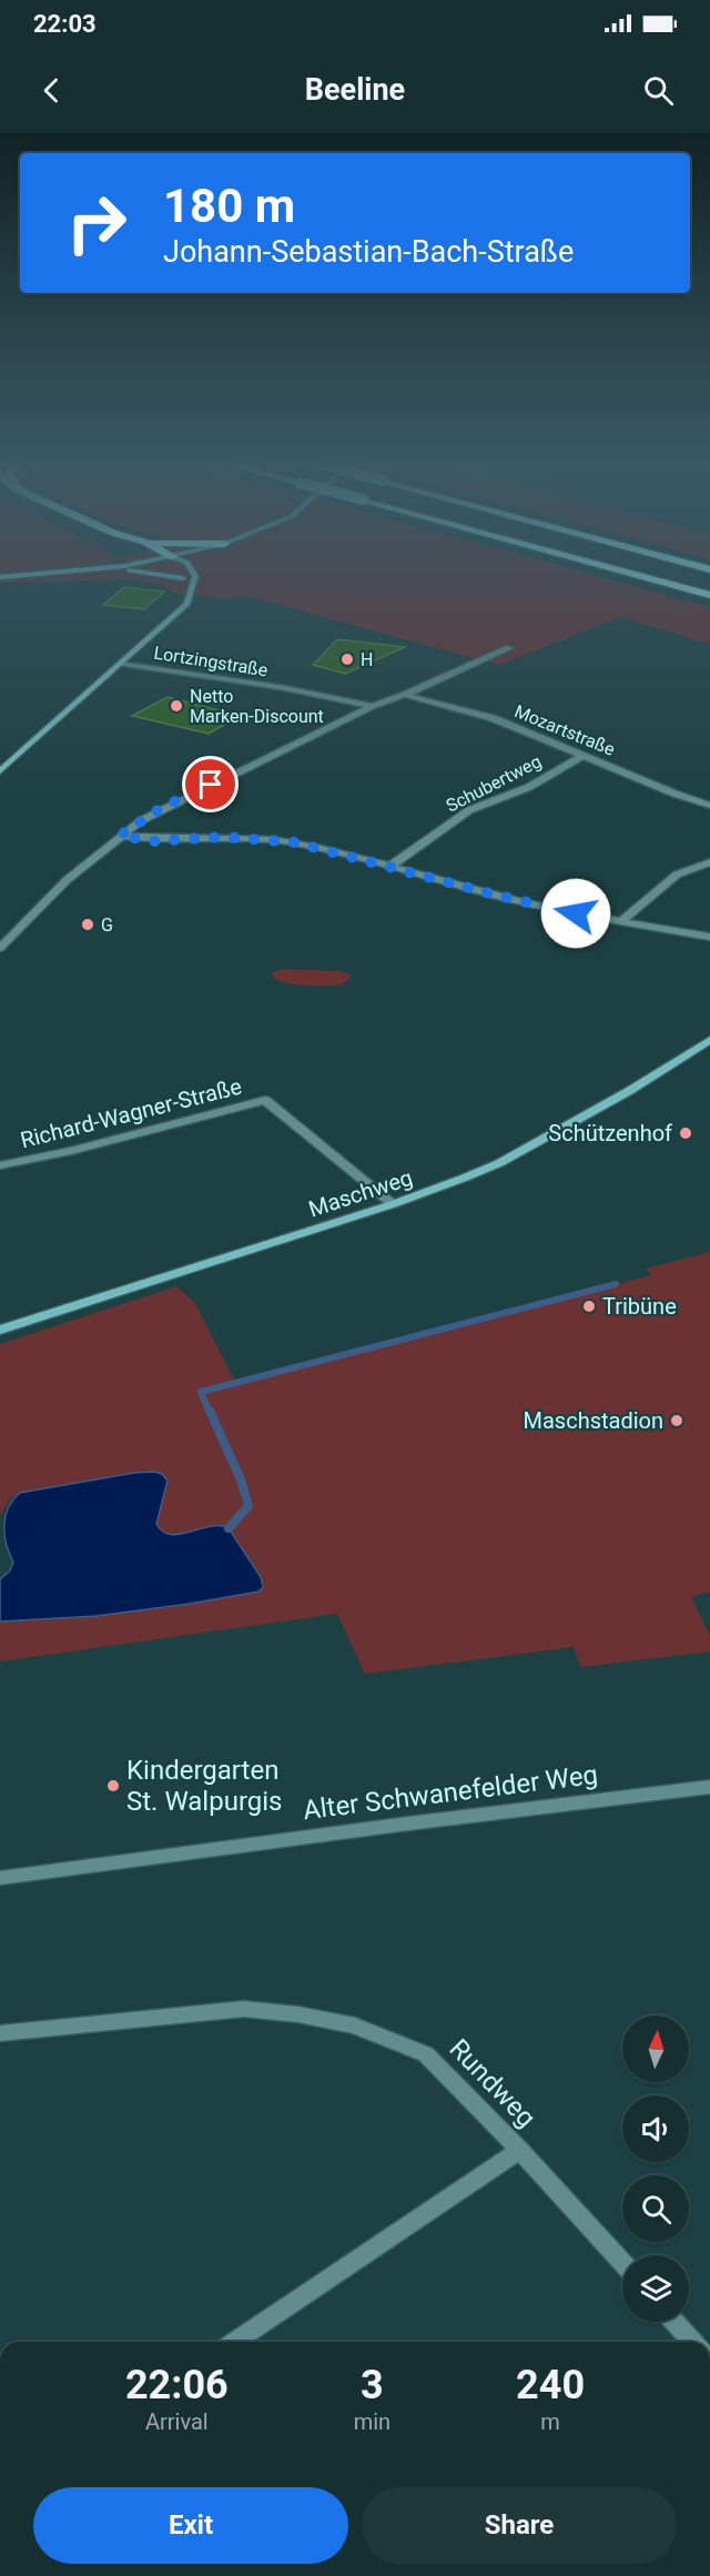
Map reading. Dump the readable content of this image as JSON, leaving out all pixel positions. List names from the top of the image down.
{
  "streets": {
    "main road": ["Maschweg"],
    "street": [
      "Lortzingstraße",
      "Mozartstraße",
      "Schubertweg",
      "Richard-Wagner-Straße",
      "Alter Schwanefelder Weg",
      "Rundweg"
    ]
  },
  "crossings": [
    ["Mozartstraße", "Schubertweg"],
    ["Richard-Wagner-Straße", "Maschweg"]
  ],
  "places": [
    "H",
    "Netto Marken-Discount",
    "G",
    "Schützenhof",
    "Tribüne",
    "Maschstadion",
    "Kindergarten St. Walpurgis"
  ],
  "north": "top",
  "page": {
    "status": "22:03",
    "header": "Beeline",
    "turn": ["180 m", "Johann-Sebastian-Bach-Straße"],
    "eta": [
      "22:06",
      "Arrival",
      "3",
      "min",
      "240",
      "m"
    ],
    "buttons": ["Exit", "Share"]
  }
}
